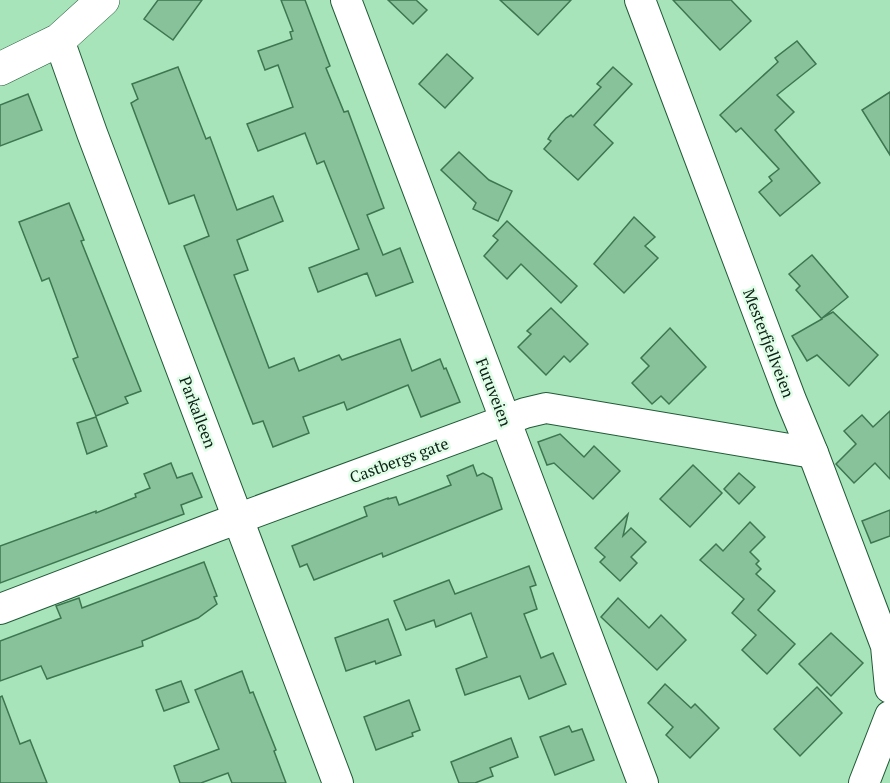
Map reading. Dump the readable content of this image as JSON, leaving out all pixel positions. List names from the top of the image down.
{
  "streets": {
    "street": [
      "Mesterfjellveien",
      "Furuveien",
      "Parkalleen",
      "Castbergs gate"
    ]
  },
  "crossings": [
    ["Mesterfjellveien", "Castbergs gate"],
    ["Furuveien", "Castbergs gate"],
    ["Parkalleen", "Castbergs gate"]
  ]
}
